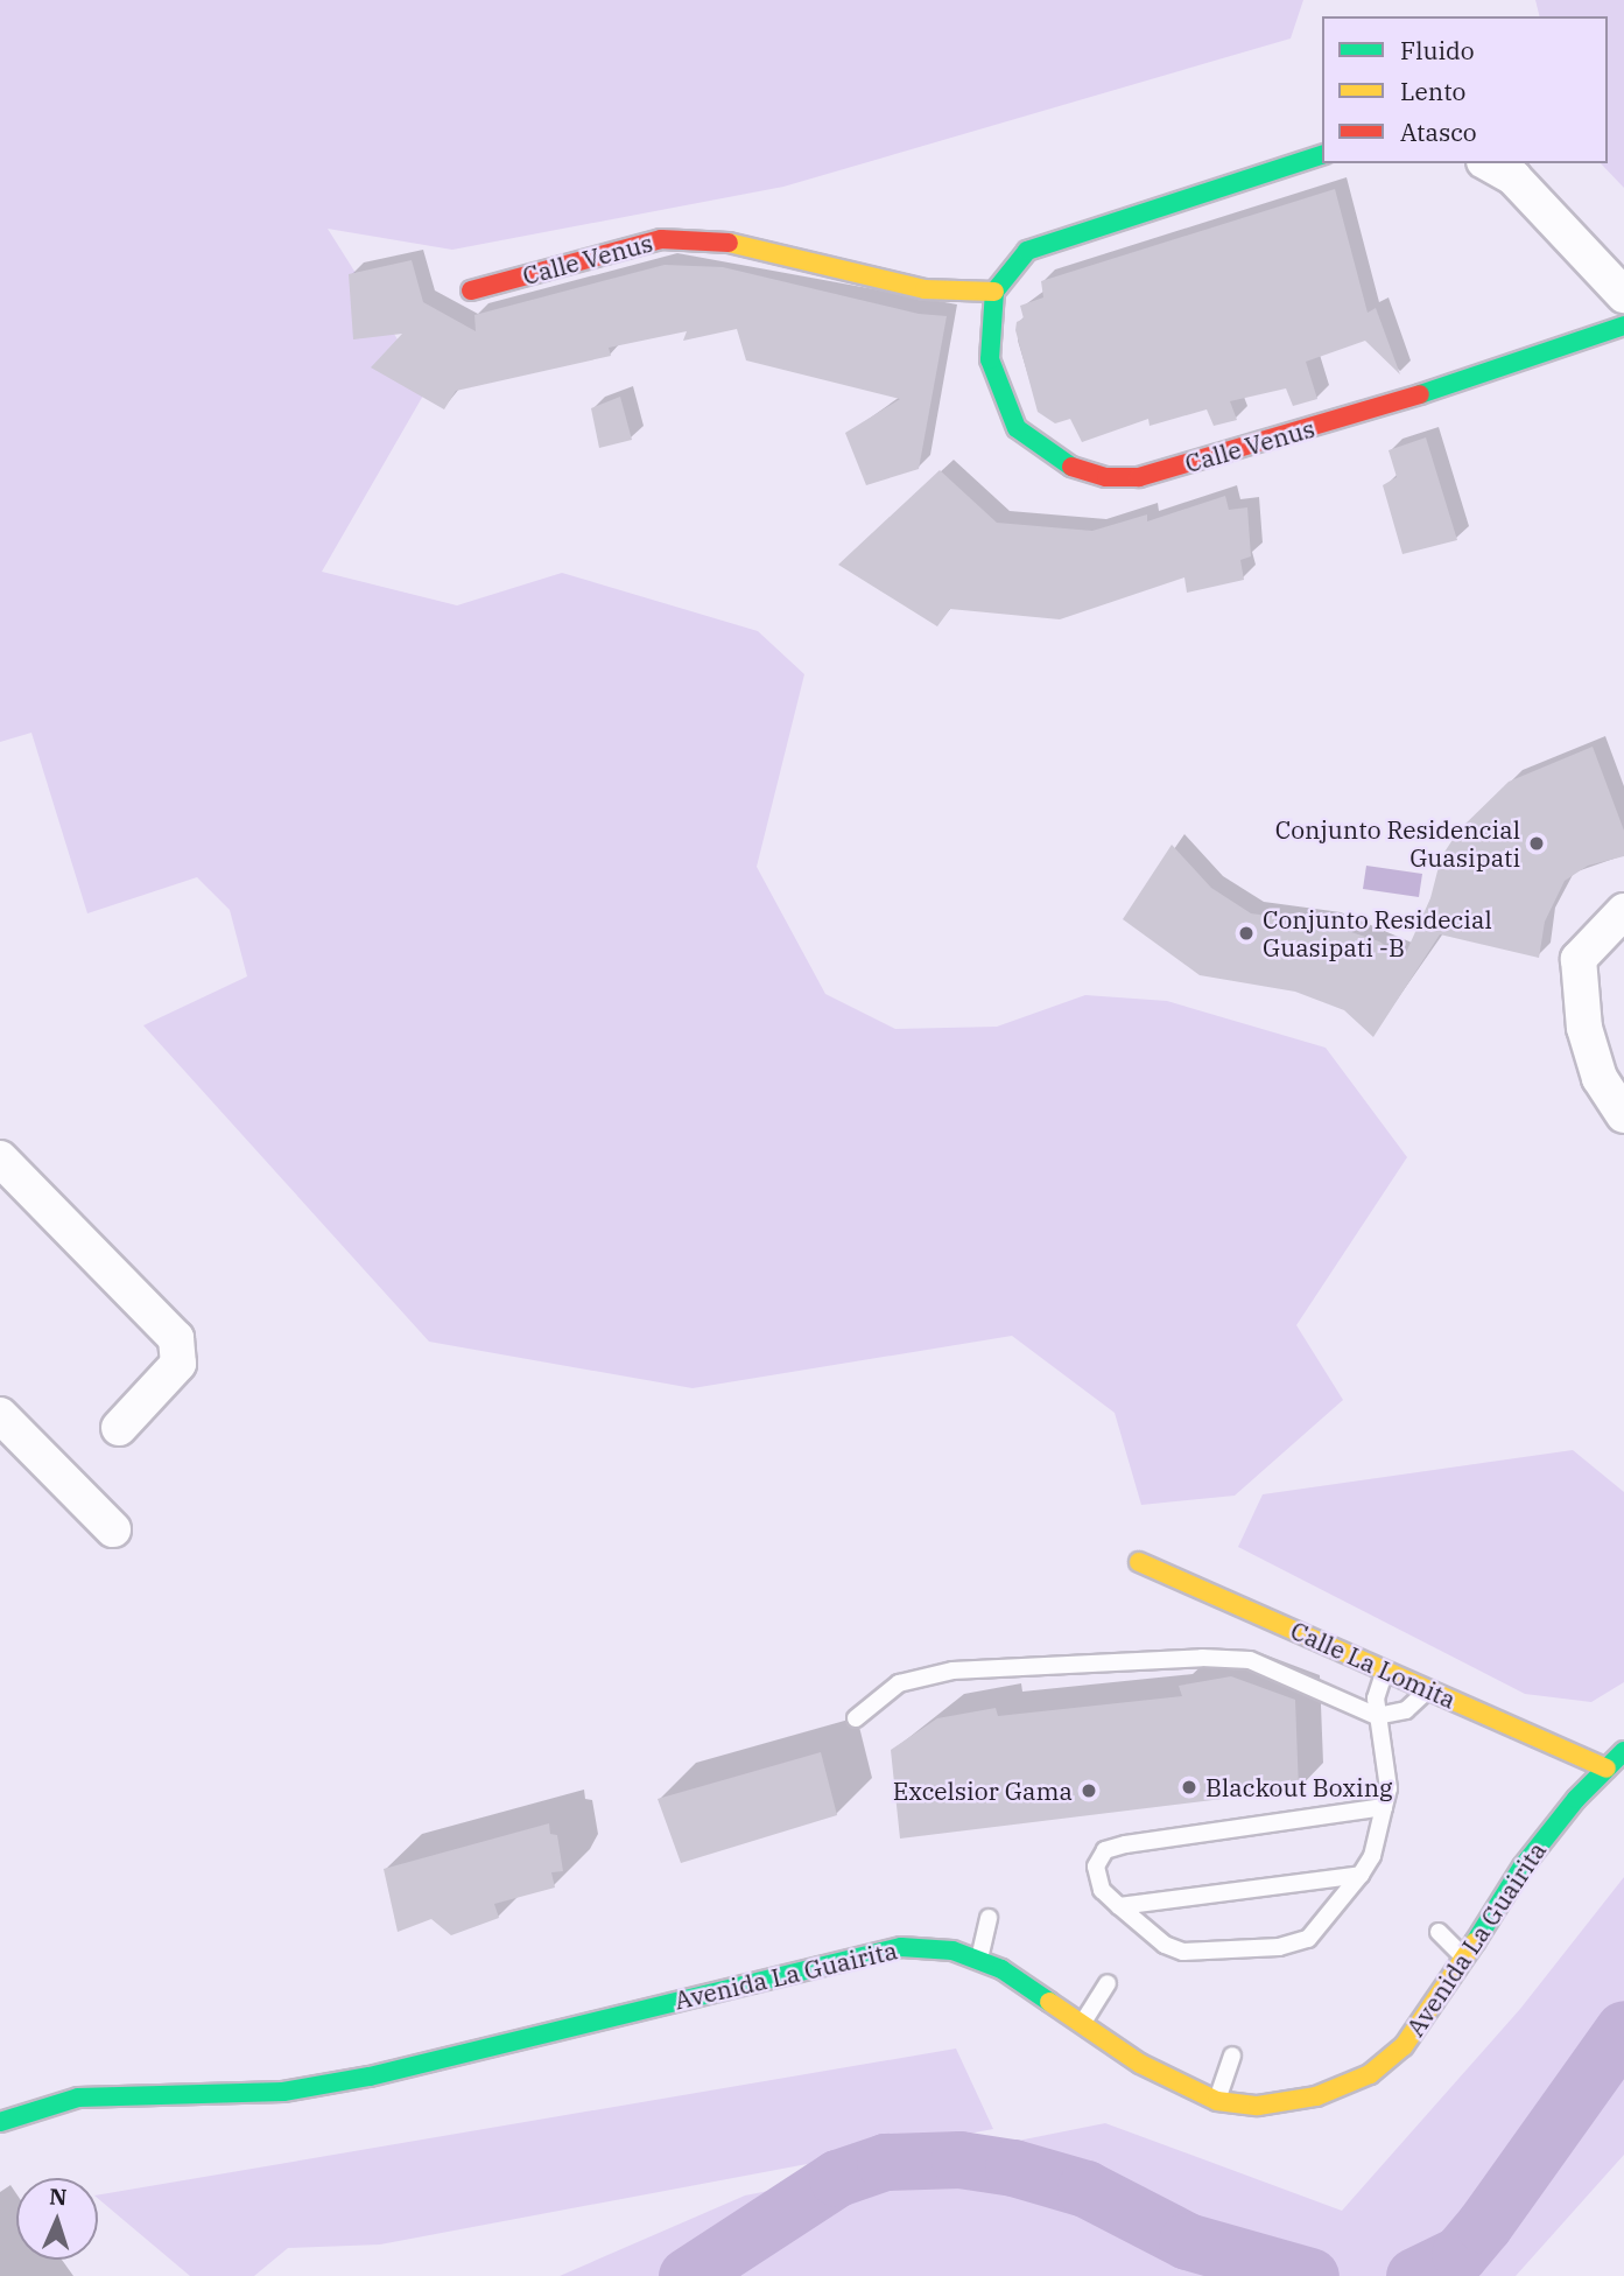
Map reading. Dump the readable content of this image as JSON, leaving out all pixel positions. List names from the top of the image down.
{
  "streets": {
    "street": ["Calle Venus", "Calle La Lomita", "Avenida La Guairita"]
  },
  "crossings": [
    ["Calle La Lomita", "Avenida La Guairita"]
  ],
  "places": [
    "Conjunto Residencial Guasipati",
    "Conjunto Residecial Guasipati -B",
    "Blackout Boxing",
    "Excelsior Gama"
  ],
  "legend": ["Fluido", "Lento", "Atasco"],
  "north": "top"
}
